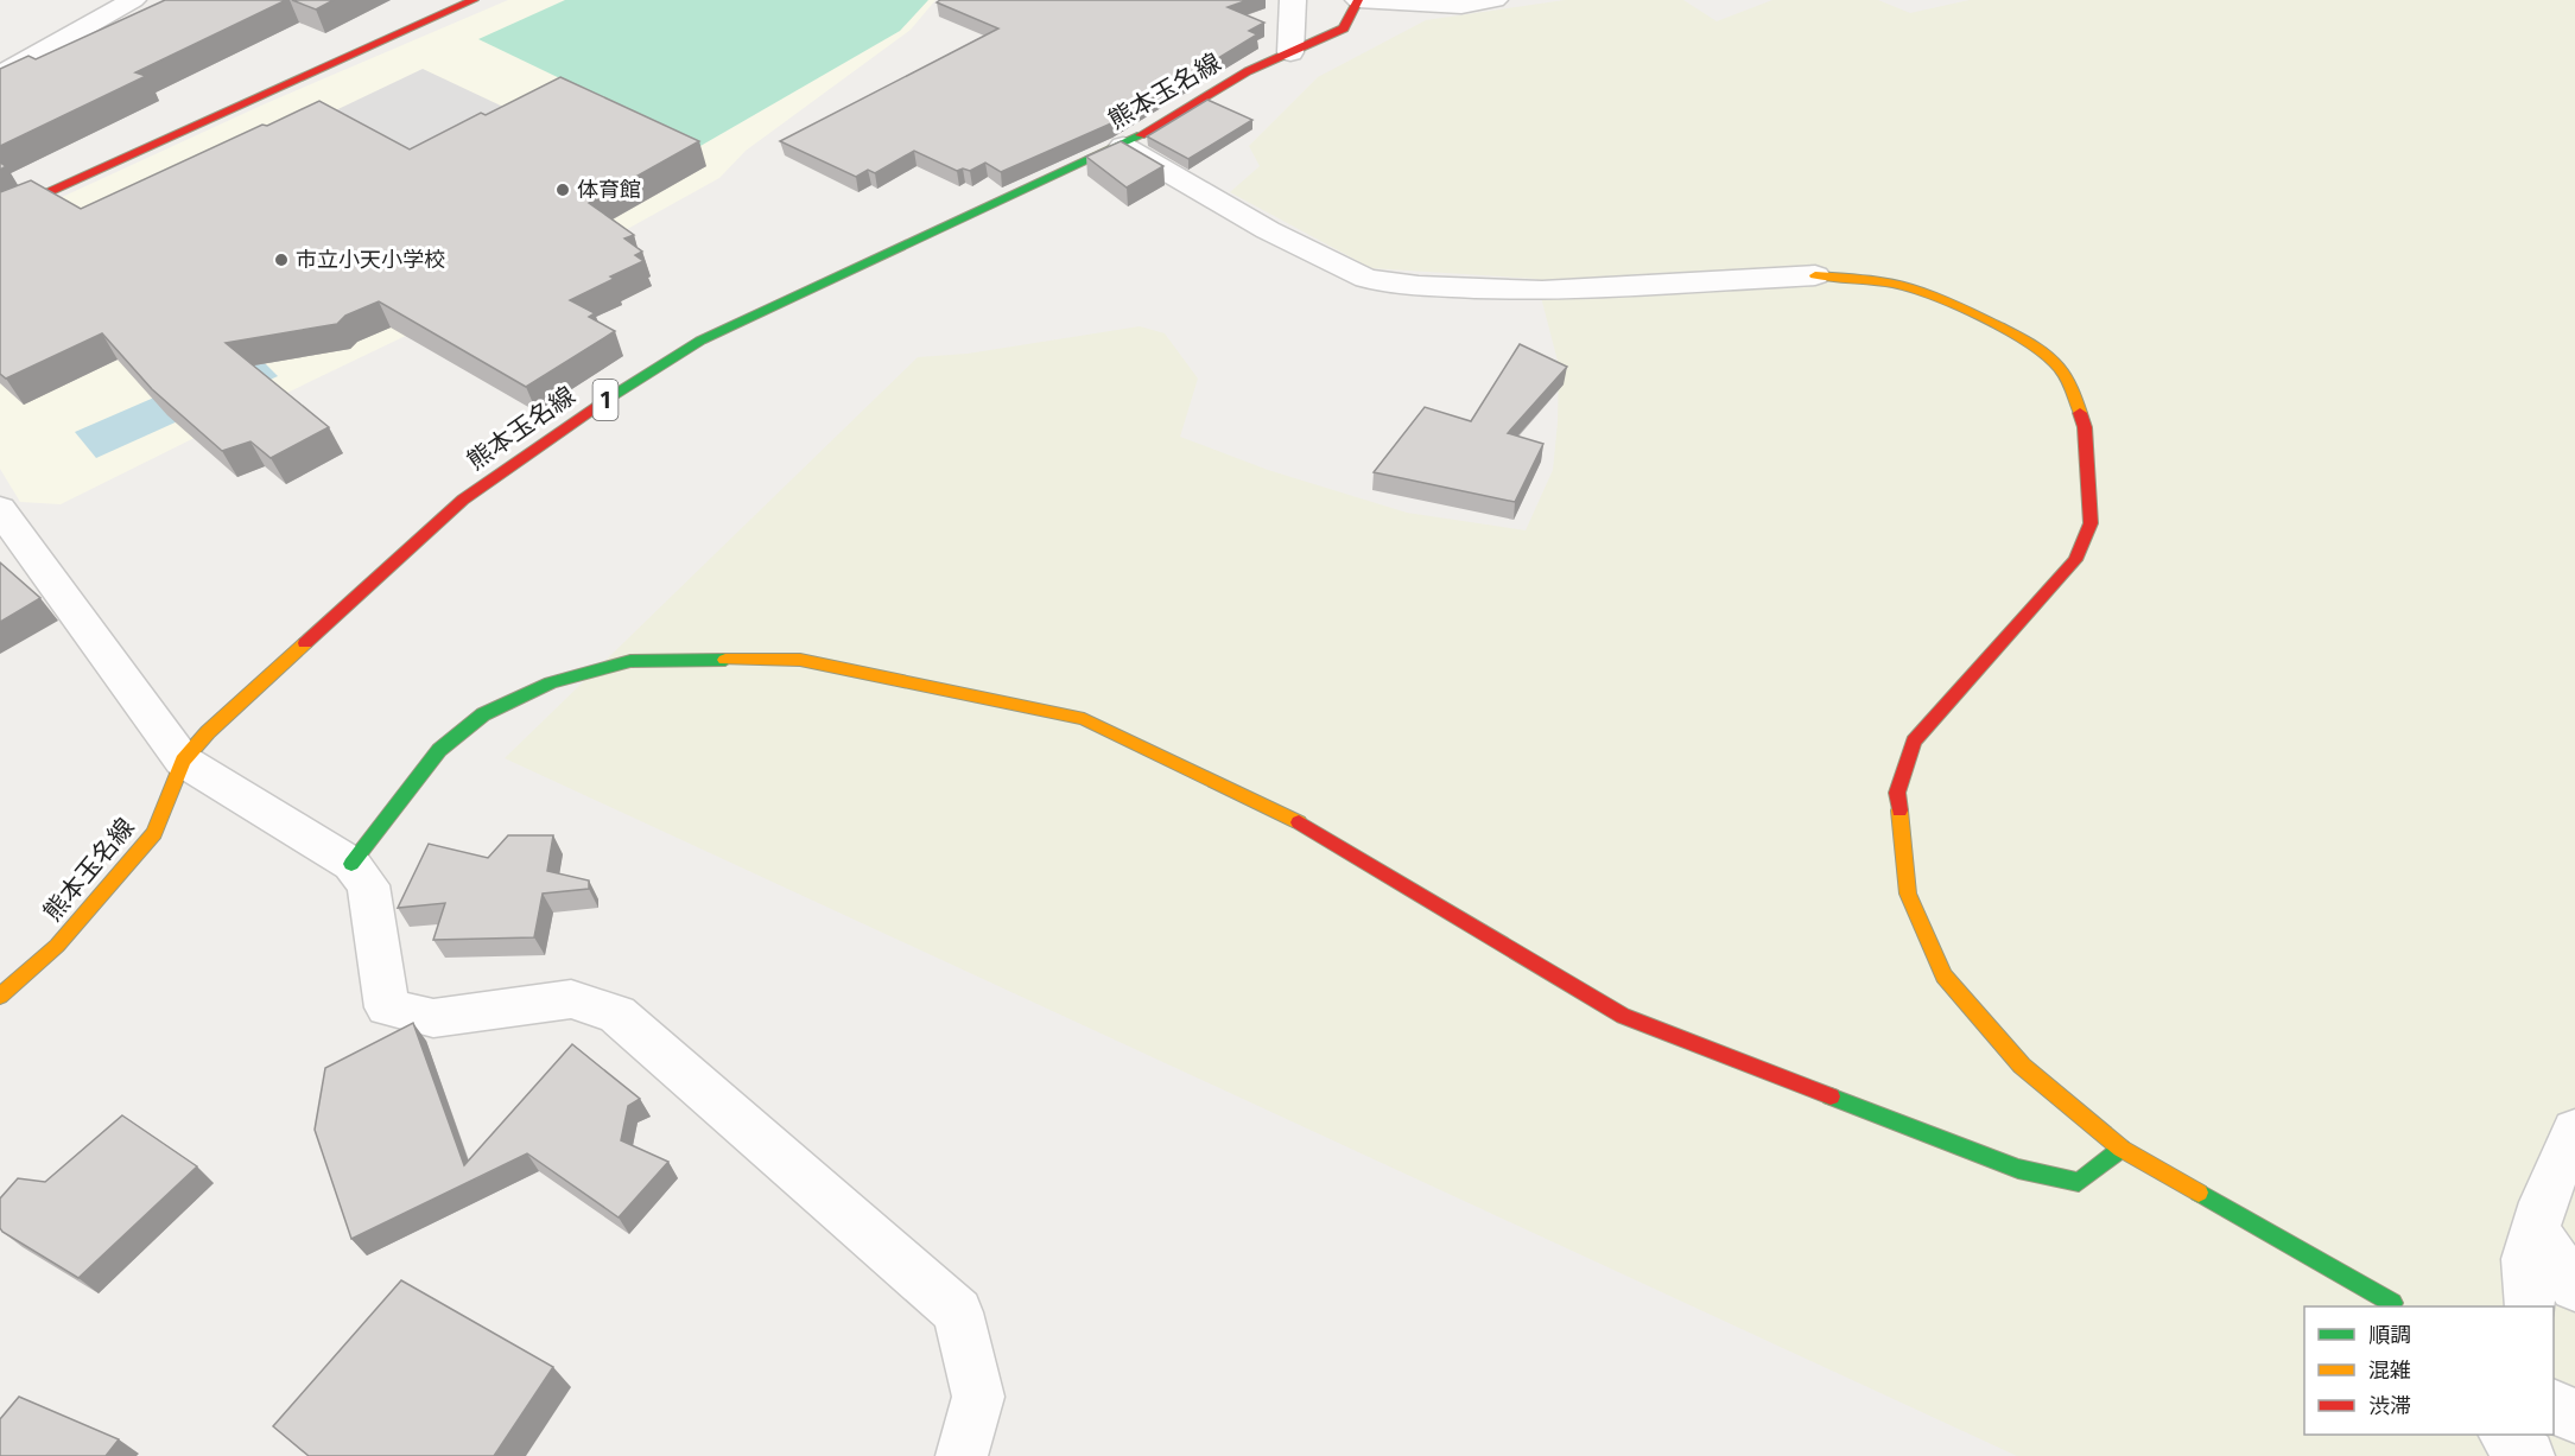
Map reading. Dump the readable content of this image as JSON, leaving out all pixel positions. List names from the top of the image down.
{
  "streets": {
    "street": ["熊本玉名線", "1"]
  },
  "places": ["体育館", "市立小天小学校"],
  "legend": ["順調", "混雑", "渋滞"]
}
